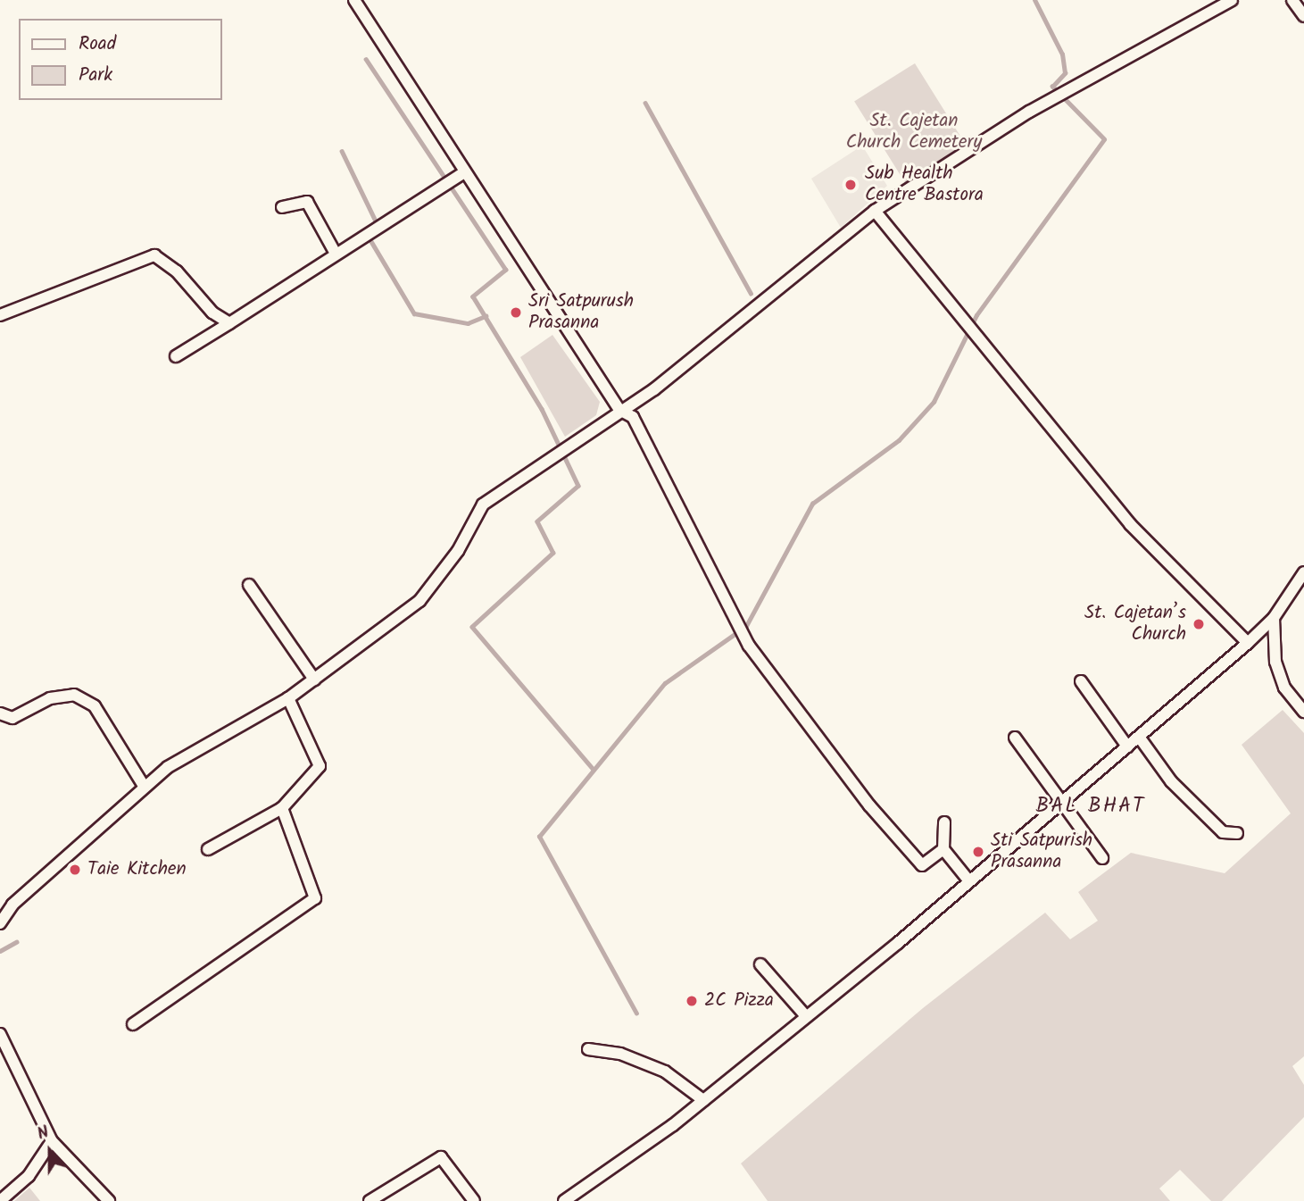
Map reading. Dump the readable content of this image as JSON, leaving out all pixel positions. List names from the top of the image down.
{
  "districts": ["BAL BHAT"],
  "parks": ["St. Cajetan Church Cemetery"],
  "places": [
    "Sub Health Centre Bastora",
    "Sri Satpurush Prasanna",
    "St. Cajetan’s Church",
    "Sti Satpurish Prasanna",
    "Taie Kitchen",
    "2C Pizza"
  ],
  "legend": ["Road", "Park"],
  "north": "top"
}
